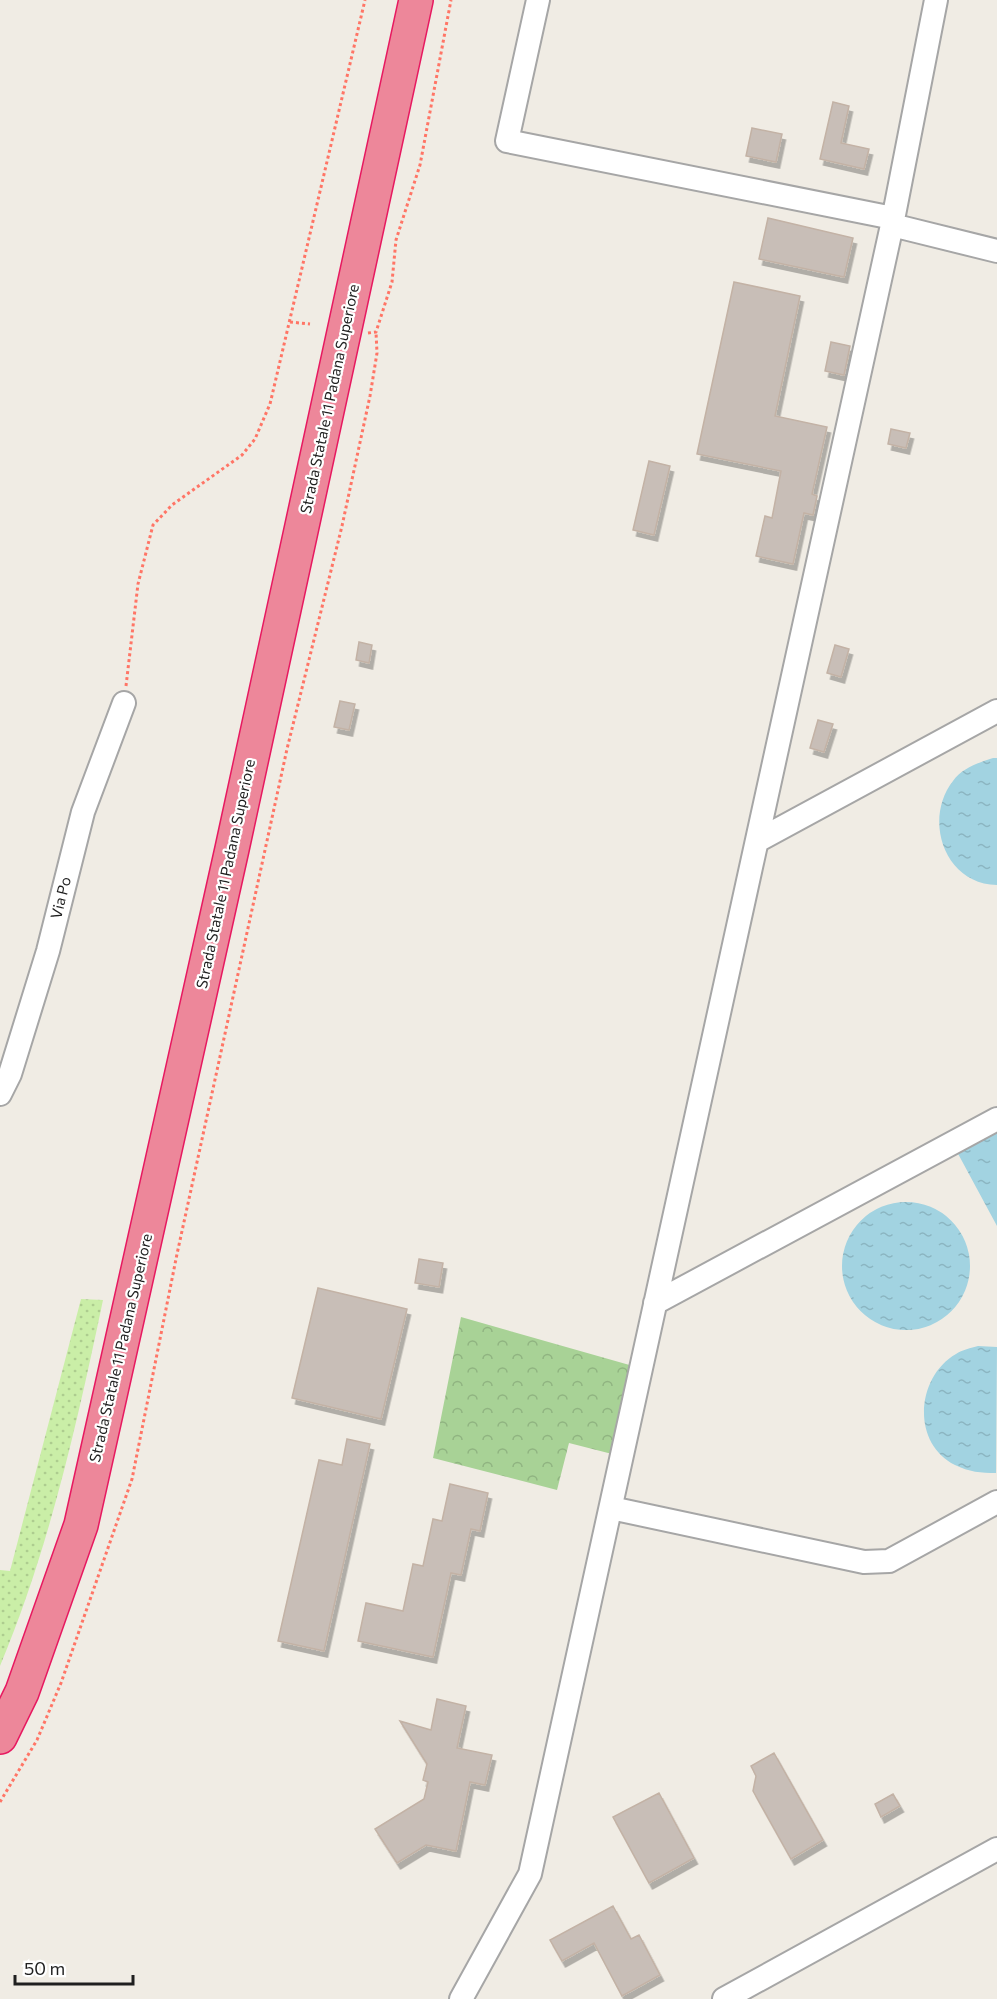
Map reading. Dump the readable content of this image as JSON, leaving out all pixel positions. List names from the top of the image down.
{
  "streets": {
    "highway": ["Strada Statale 11 Padana Superiore"],
    "street": ["Via Po"]
  },
  "scale_bar": "50 m"
}
